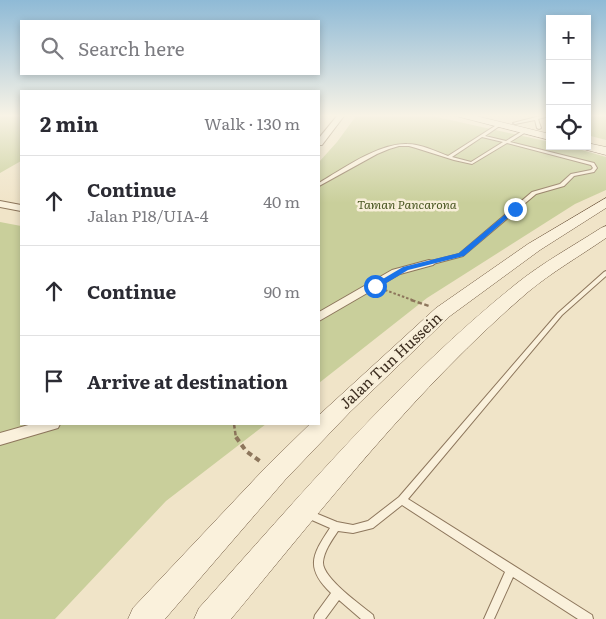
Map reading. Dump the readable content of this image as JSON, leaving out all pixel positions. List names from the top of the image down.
{
  "streets": {
    "main road": ["Jalan Tun Hussein"]
  },
  "parks": ["Taman Pancarona"],
  "page": {
    "map_buttons": ["+", "−"],
    "search": "Search here",
    "heading": ["2 min", "Walk · 130 m"],
    "list": [
      ["Continue", "Jalan P18/UIA-4", "40 m"],
      ["Continue", "90 m"],
      "Arrive at destination"
    ]
  }
}
